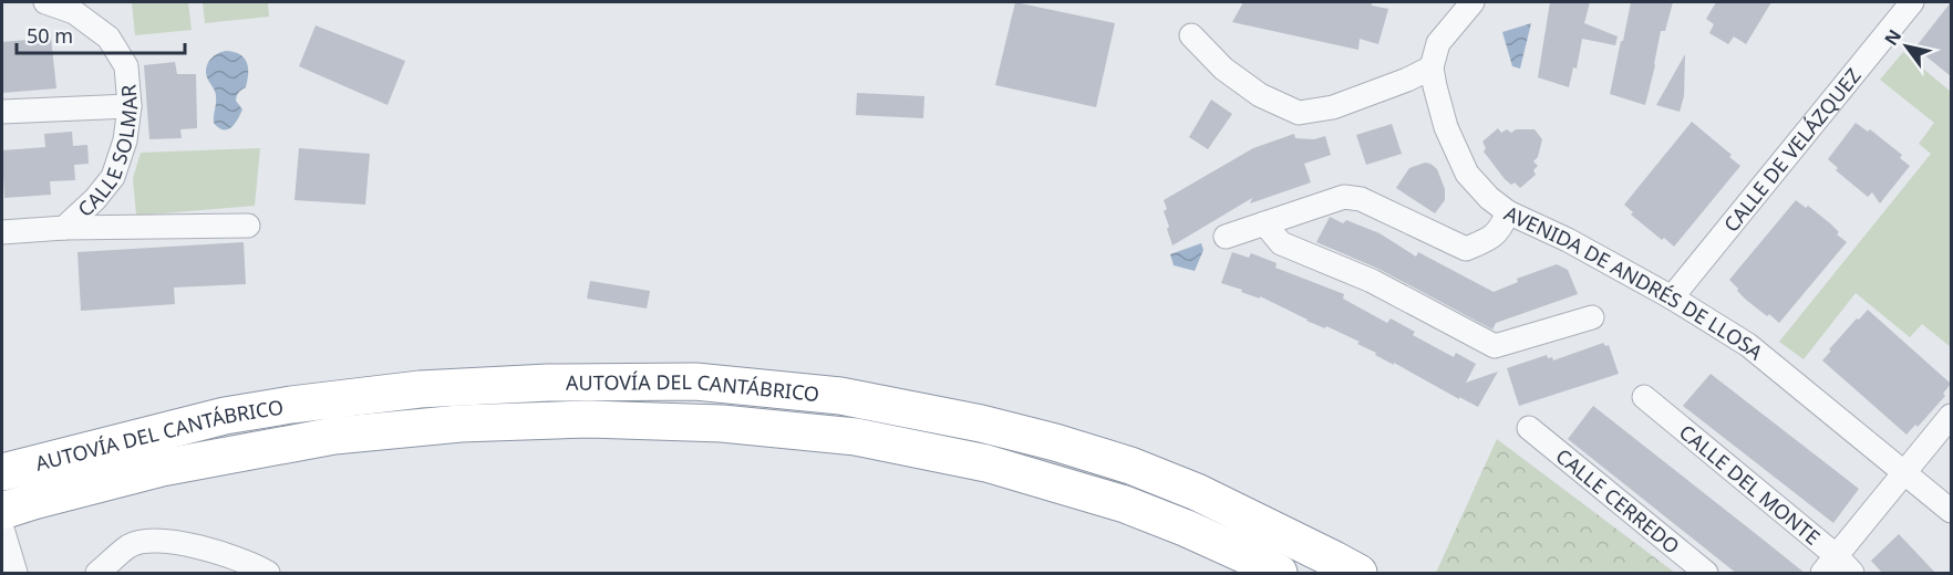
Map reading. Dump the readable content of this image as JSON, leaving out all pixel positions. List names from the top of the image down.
{
  "streets": {
    "highway": ["AUTOVÍA DEL CANTÁBRICO"],
    "street": [
      "CALLE SOLMAR",
      "CALLE DE VELÁZQUEZ",
      "AVENIDA DE ANDRÉS DE LLOSA",
      "CALLE DEL MONTE",
      "CALLE CERREDO"
    ]
  },
  "crossings": [
    ["CALLE DE VELÁZQUEZ", "AVENIDA DE ANDRÉS DE LLOSA"]
  ],
  "scale_bar": "50 m",
  "north": "top left"
}
